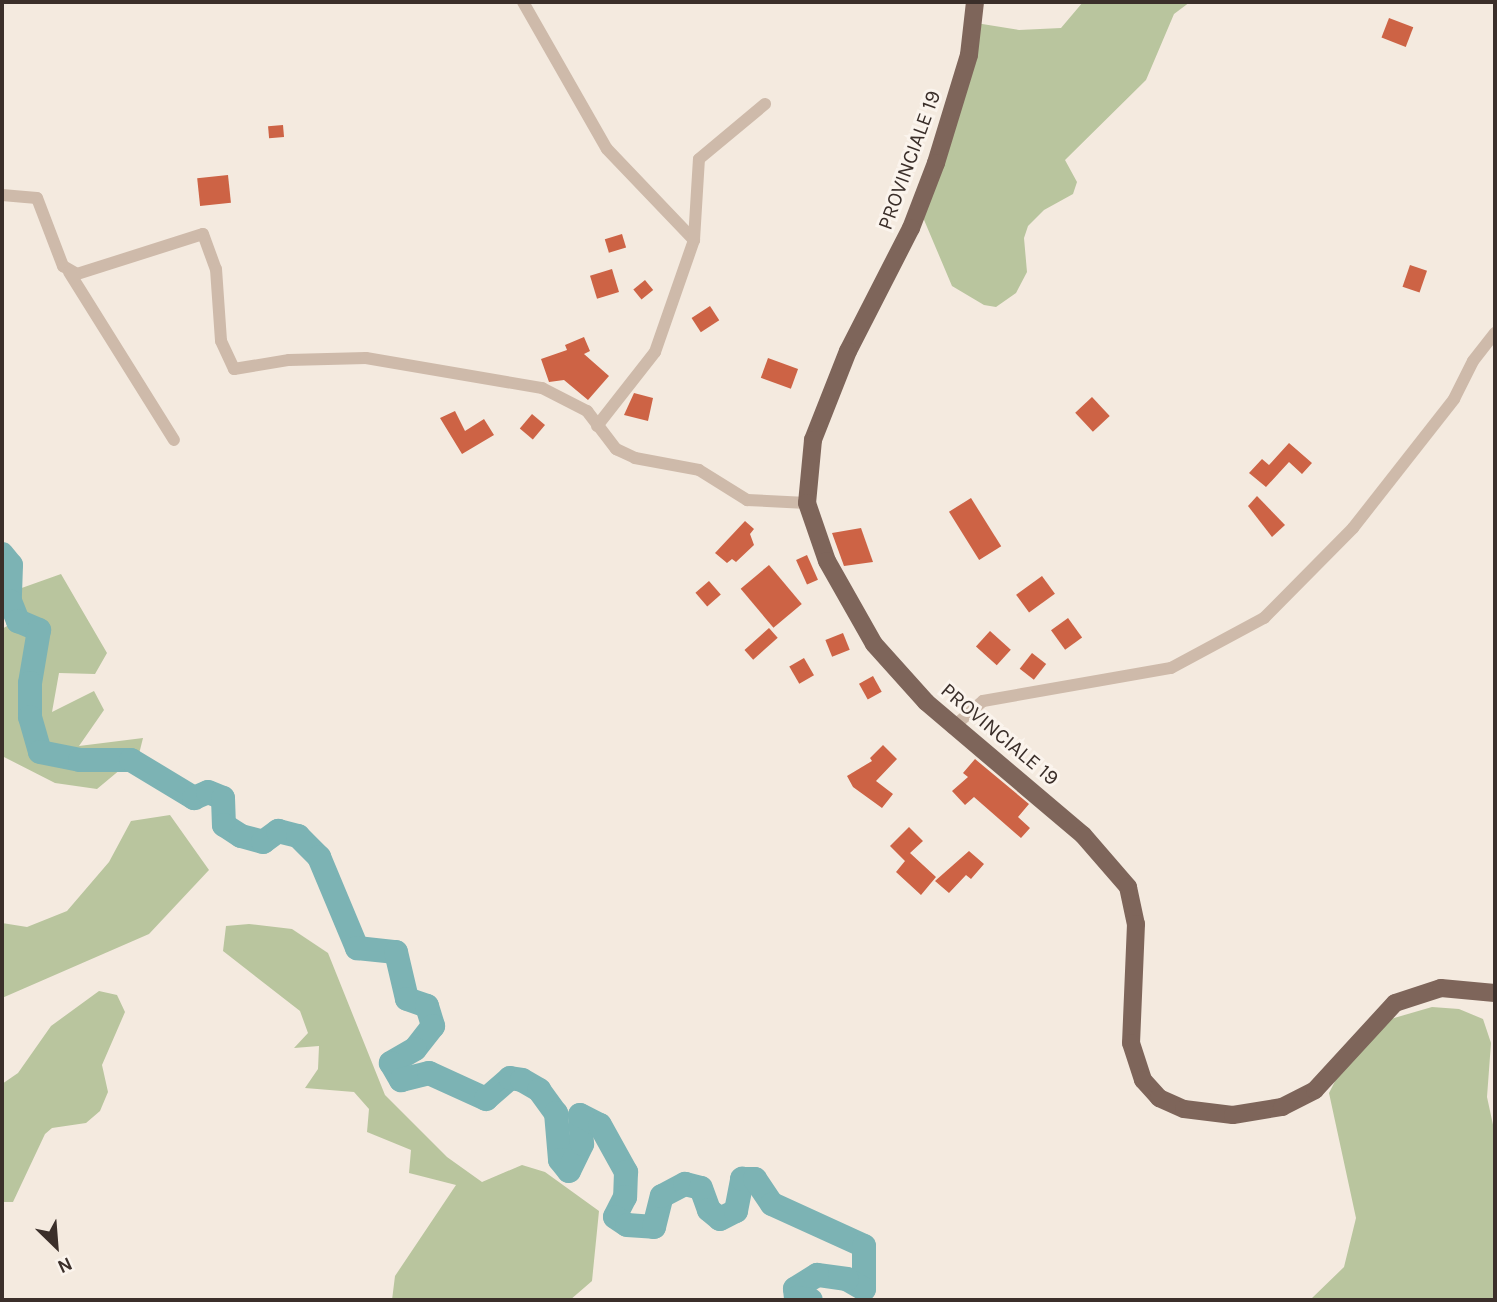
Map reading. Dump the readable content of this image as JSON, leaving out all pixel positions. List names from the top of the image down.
{
  "streets": {
    "main road": ["PROVINCIALE 19"]
  },
  "north": "bottom right"
}
